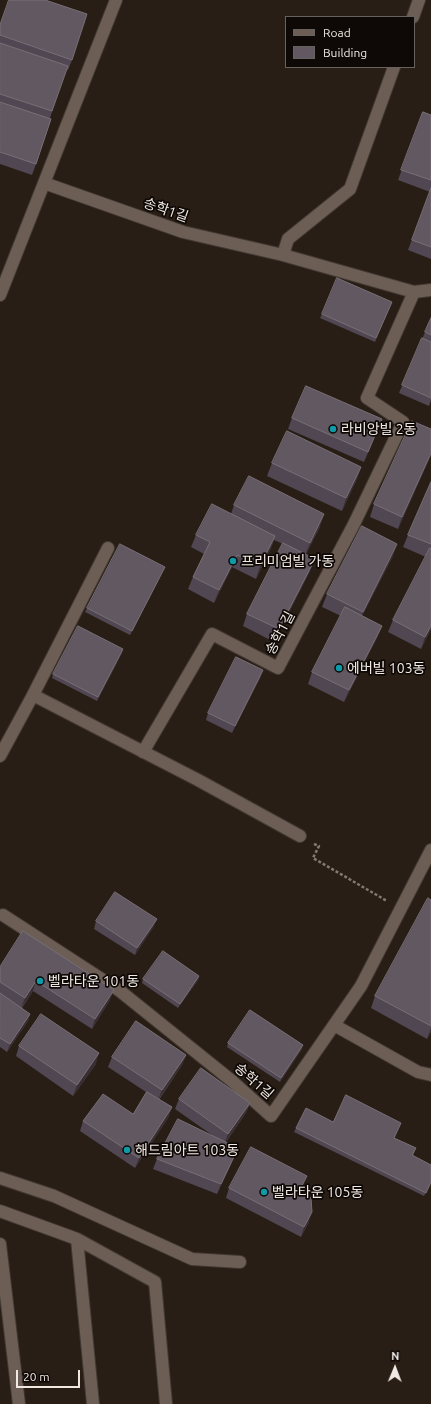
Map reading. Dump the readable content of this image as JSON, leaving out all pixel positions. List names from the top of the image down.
{
  "streets": {
    "street": ["송학1길"]
  },
  "places": [
    "라비앙빌 2동",
    "프리미엄빌 가동",
    "에버빌 103동",
    "벨라타운 101동",
    "해드림아트 103동",
    "벨라타운 105동"
  ],
  "legend": ["Road", "Building"],
  "scale_bar": "20 m",
  "north": "top"
}
